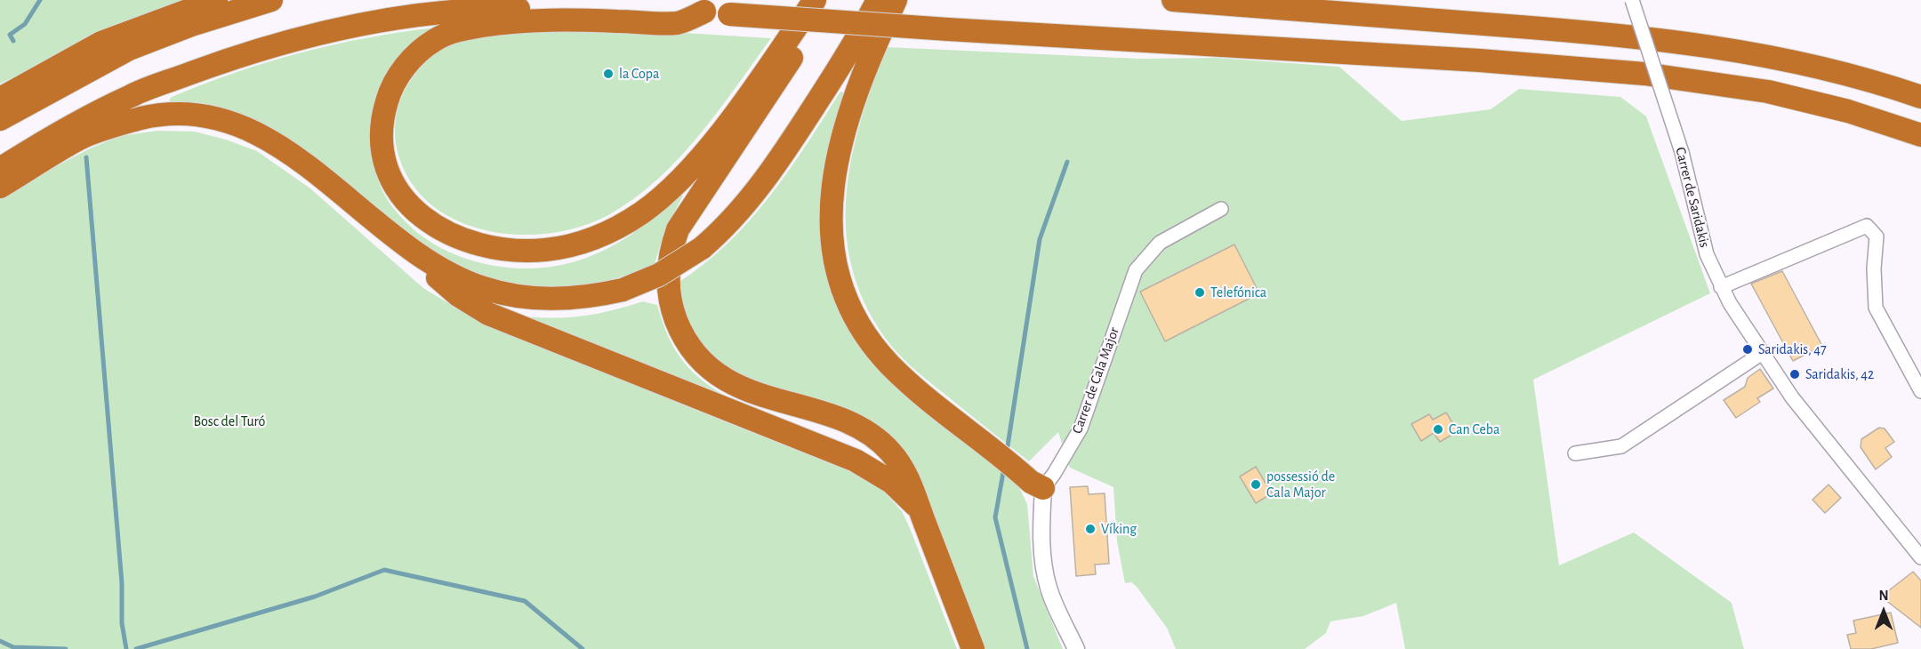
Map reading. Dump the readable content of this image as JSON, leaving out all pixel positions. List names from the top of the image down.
{
  "streets": {
    "street": ["Carrer de Saridakis", "Carrer de Cala Major"]
  },
  "parks": ["Bosc del Turó"],
  "places": [
    "la Copa",
    "Telefónica",
    "Saridakis, 47",
    "Saridakis, 42",
    "Can Ceba",
    "possessió de Cala Major",
    "Víking"
  ],
  "north": "top"
}
